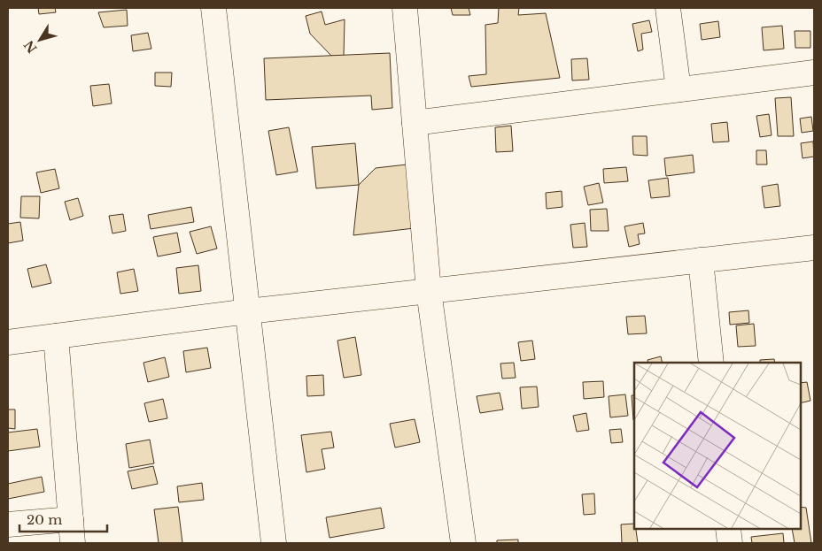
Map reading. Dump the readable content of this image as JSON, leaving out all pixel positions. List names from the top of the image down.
{
  "scale_bar": "20 m",
  "north": "bottom left"
}
